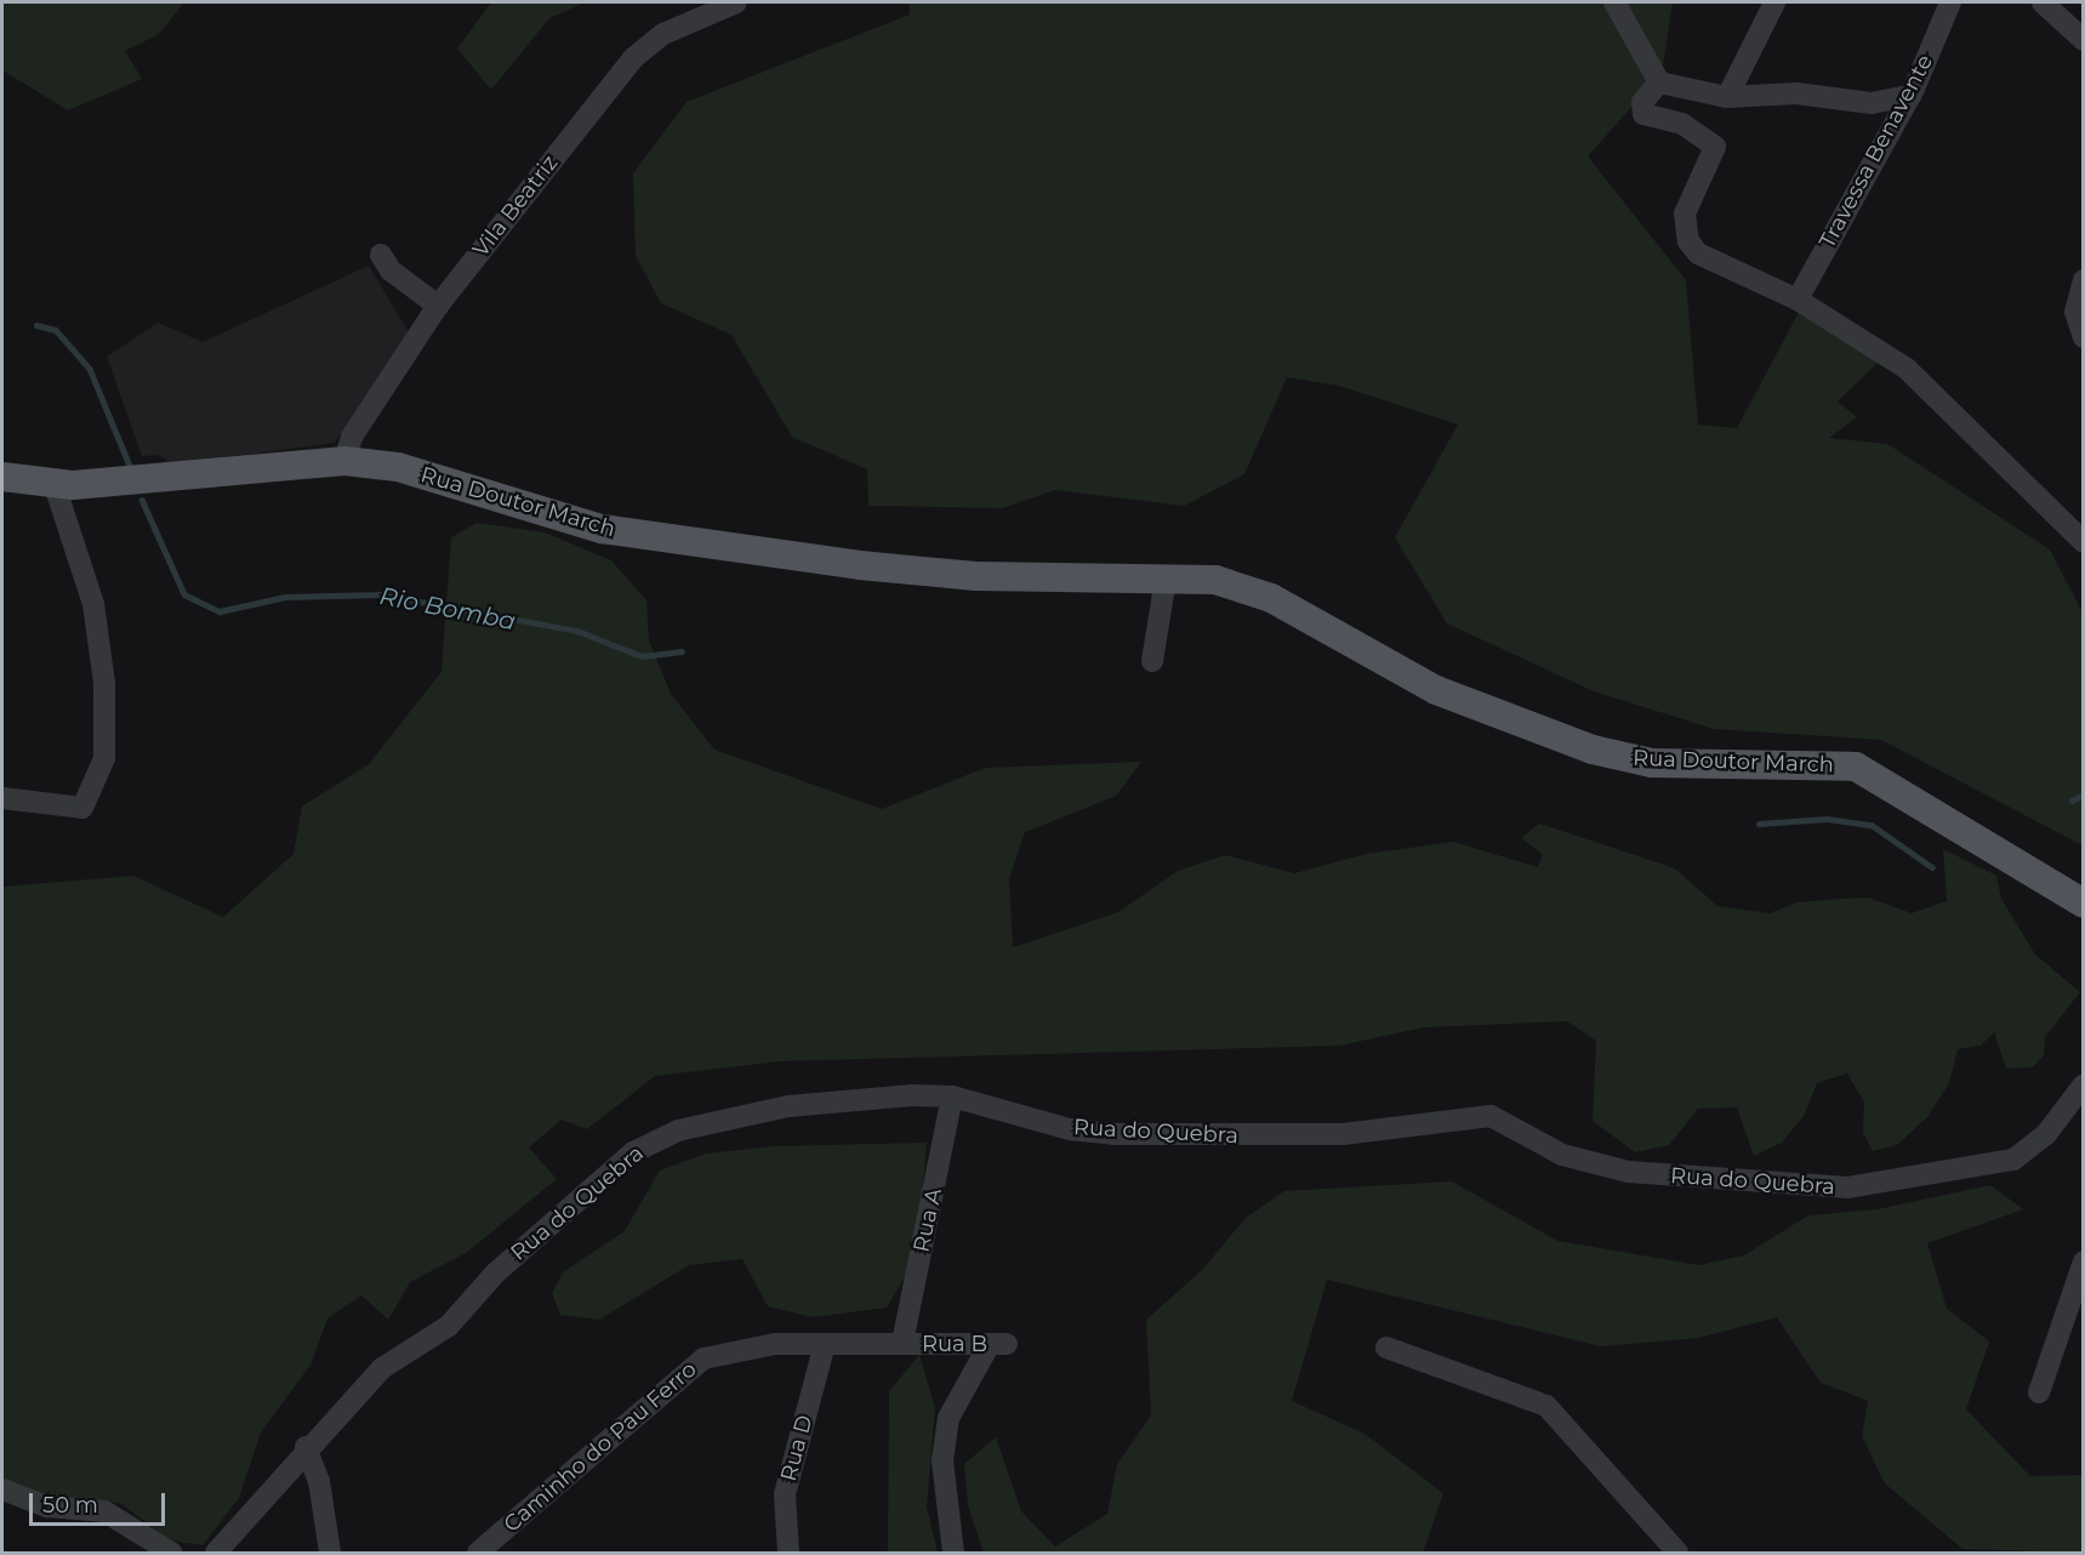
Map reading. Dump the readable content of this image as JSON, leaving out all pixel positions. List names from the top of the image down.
{
  "streets": {
    "main road": ["Rua Doutor March"],
    "street": [
      "Travessa Benavente",
      "Vila Beatriz",
      "Rua do Quebra",
      "Rua A",
      "Rua B",
      "Caminho do Pau Ferro",
      "Rua D"
    ]
  },
  "crossings": [
    ["Vila Beatriz", "Rua Doutor March"],
    ["Rua do Quebra", "Rua A"],
    ["Rua A", "Rua B"],
    ["Rua A", "Caminho do Pau Ferro"],
    ["Rua B", "Caminho do Pau Ferro"],
    ["Caminho do Pau Ferro", "Rua D"]
  ],
  "water": ["Rio Bomba"],
  "scale_bar": "50 m"
}
